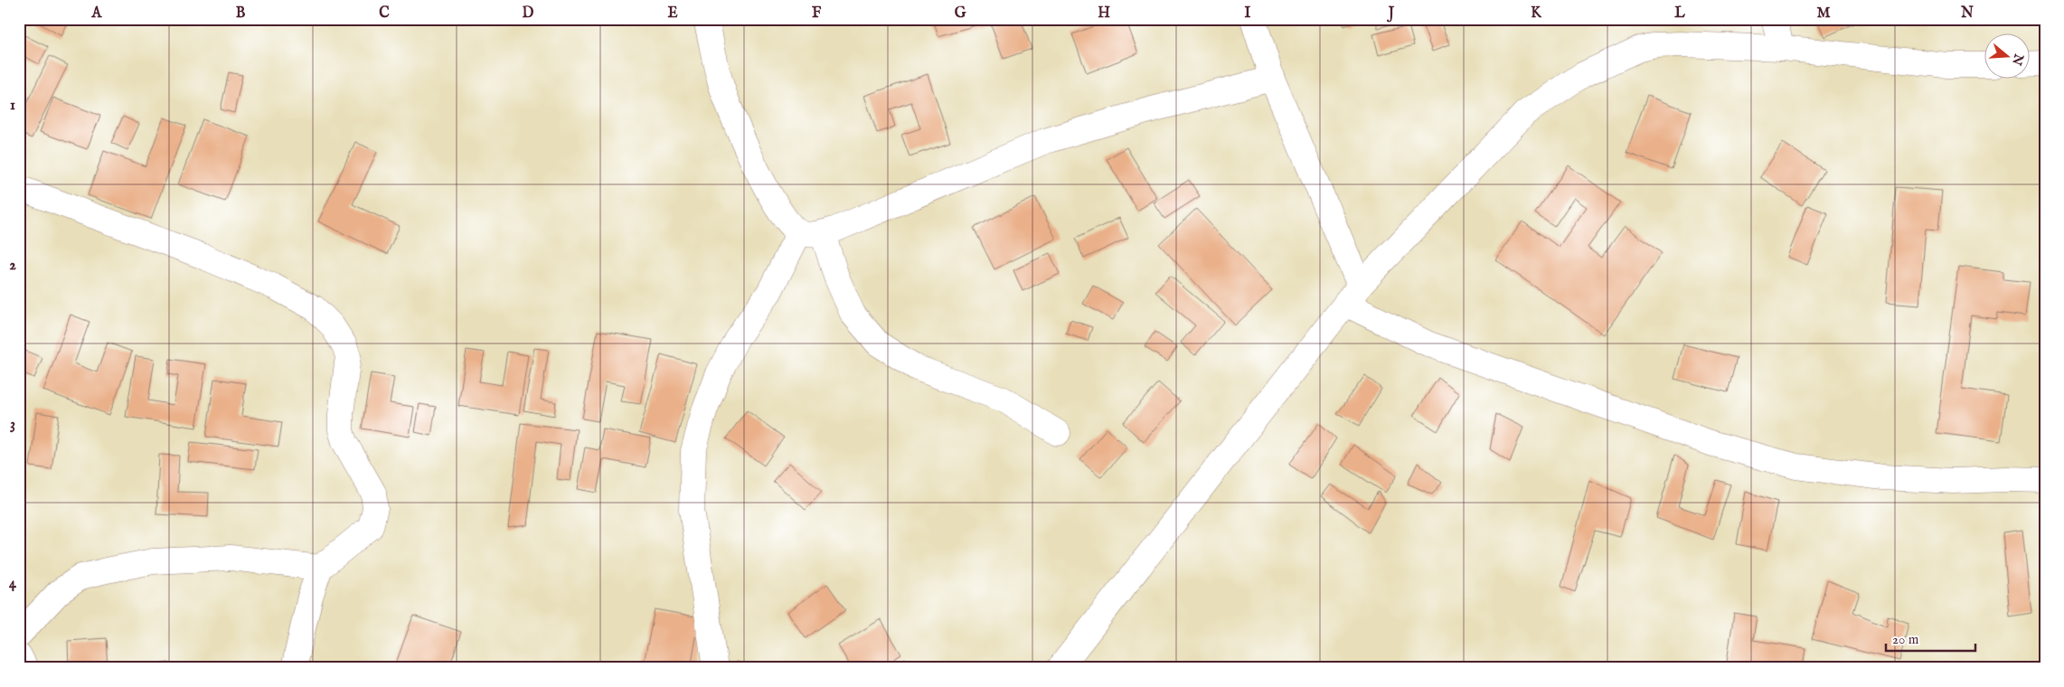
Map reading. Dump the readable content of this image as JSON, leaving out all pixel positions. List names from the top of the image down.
{
  "scale_bar": "20 m",
  "north": "right",
  "grid": {
    "columns": [
      "A",
      "B",
      "C",
      "D",
      "E",
      "F",
      "G",
      "H",
      "I",
      "J",
      "K",
      "L",
      "M",
      "N"
    ],
    "rows": [
      "1",
      "2",
      "3",
      "4"
    ]
  }
}
